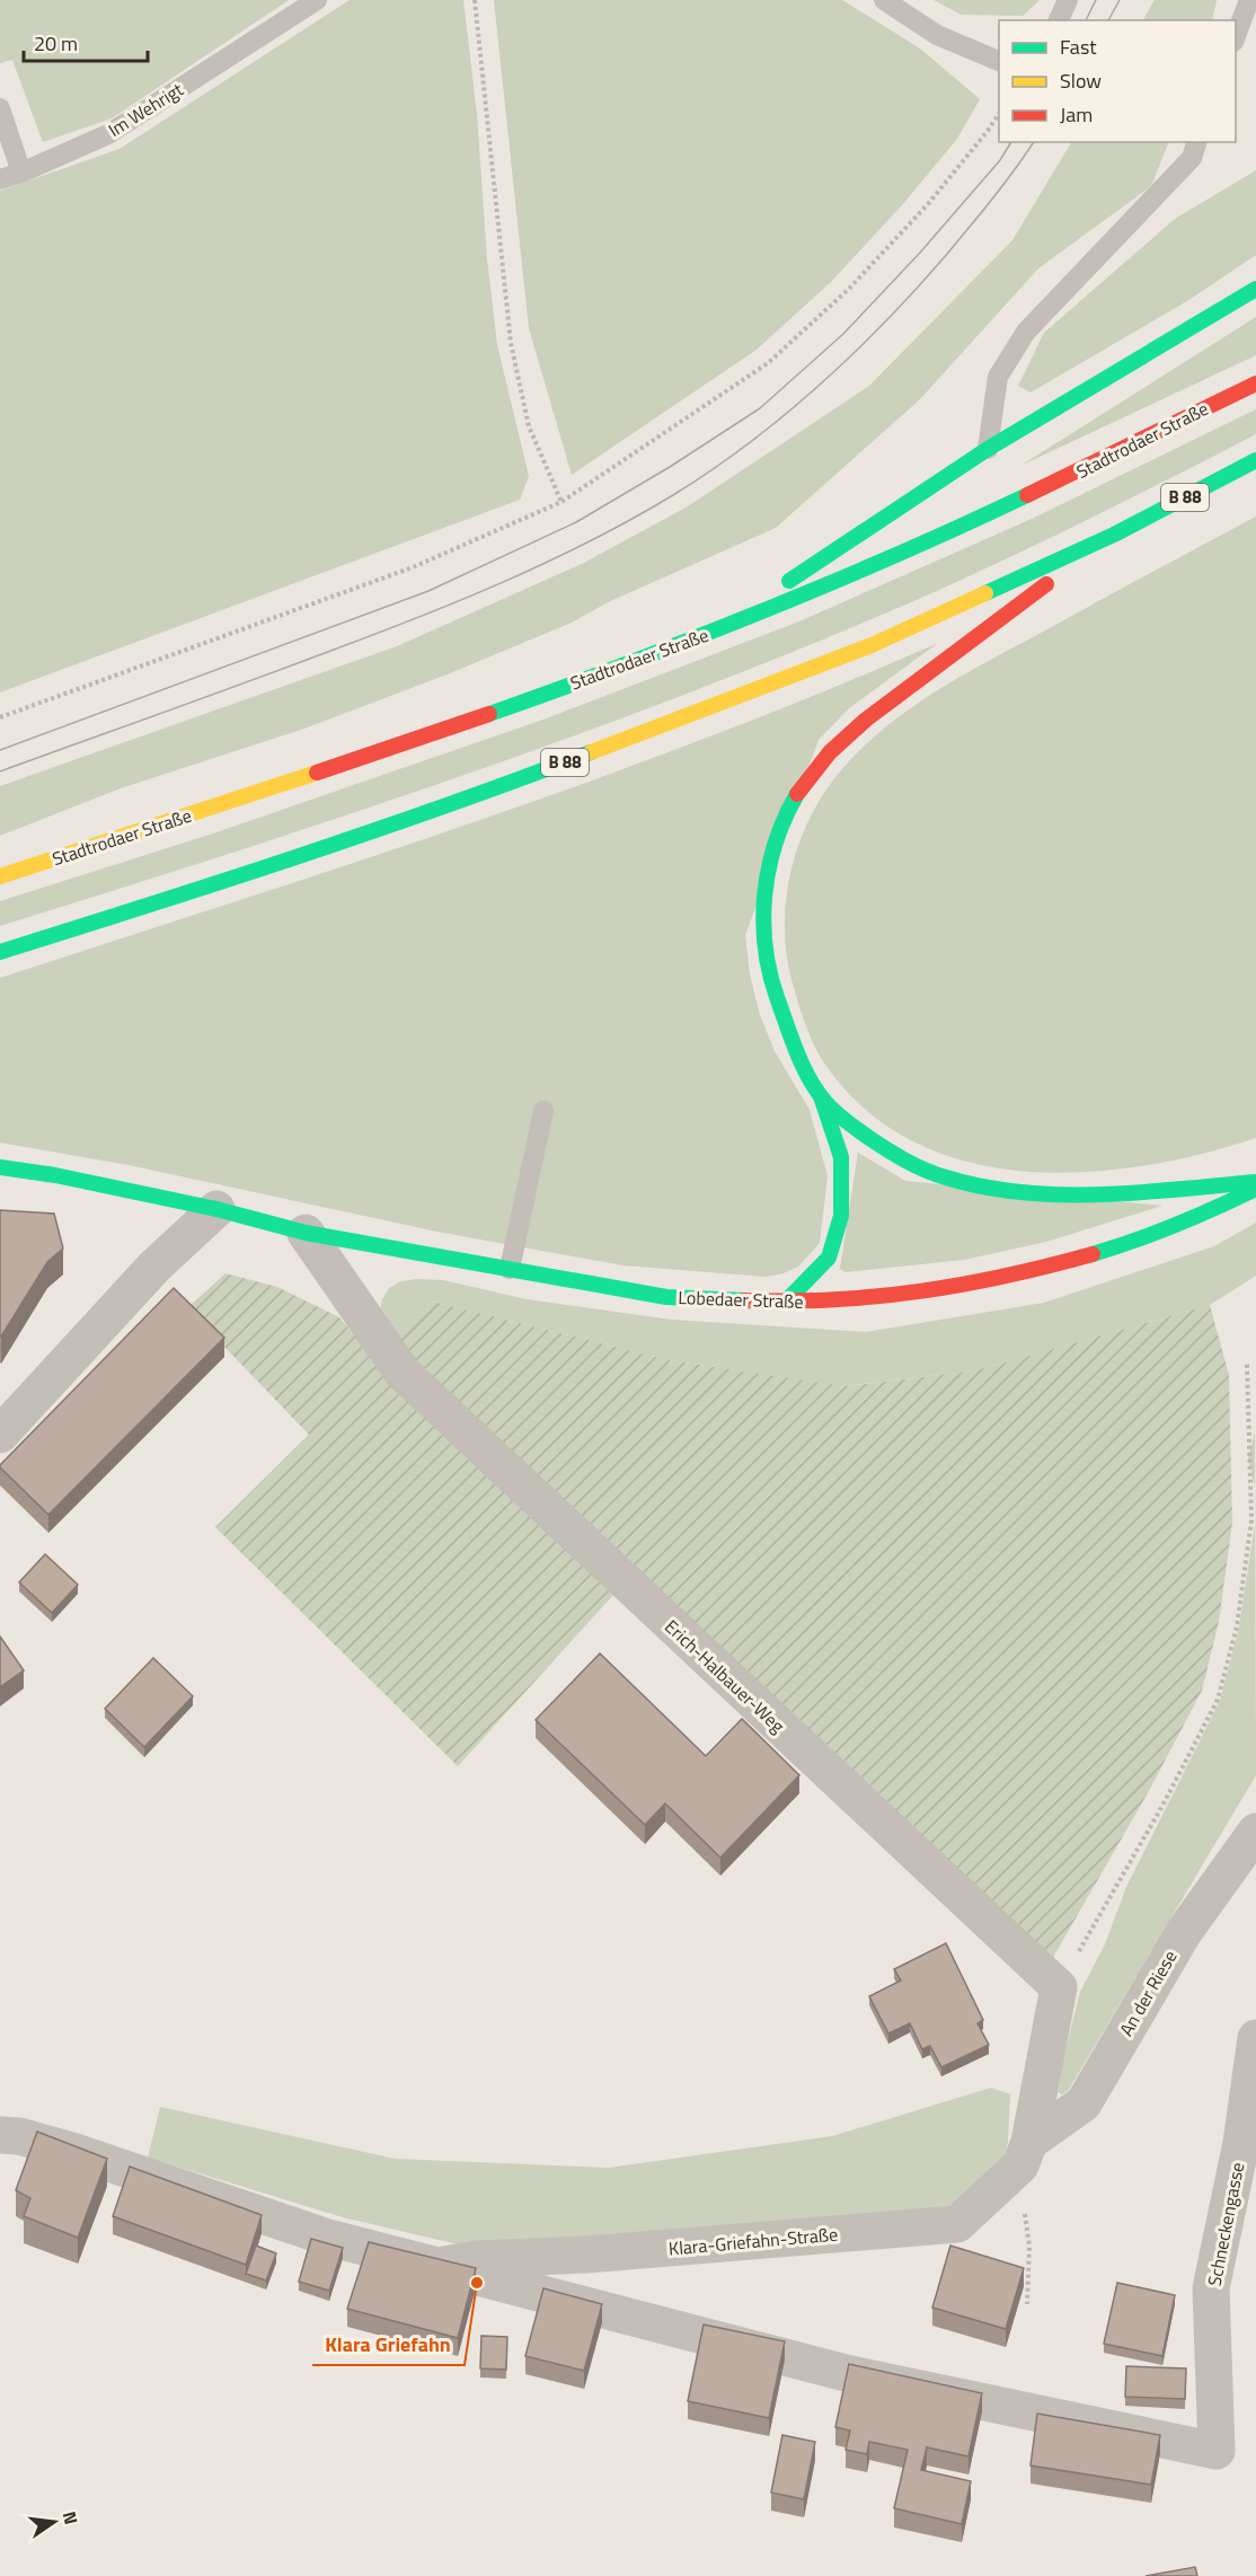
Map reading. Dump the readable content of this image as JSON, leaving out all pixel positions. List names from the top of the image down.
{
  "streets": {
    "main road": ["Stadtrodaer Straße", "B 88", "Lobedaer Straße"],
    "street": [
      "Erich-Halbauer-Weg",
      "An der Riese",
      "Schneckengasse",
      "Klara-Griefahn-Straße"
    ],
    "lane": ["Im Wehrigt"]
  },
  "crossings": [
    ["Lobedaer Straße", "Erich-Halbauer-Weg"],
    ["An der Riese", "Klara-Griefahn-Straße"],
    ["Schneckengasse", "Klara-Griefahn-Straße"]
  ],
  "places": ["Klara Griefahn"],
  "legend": ["Fast", "Slow", "Jam"],
  "scale_bar": "20 m",
  "north": "right"
}
